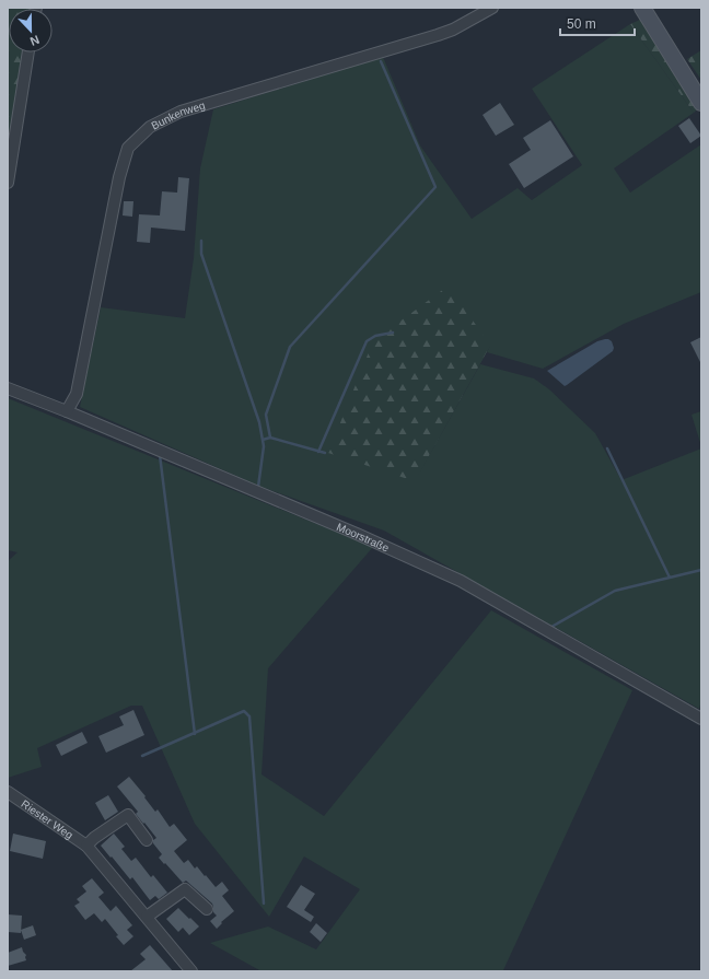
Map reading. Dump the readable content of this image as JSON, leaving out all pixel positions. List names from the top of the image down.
{
  "streets": {
    "street": ["Bunkenweg", "Moorstraße", "Riester Weg"]
  },
  "crossings": [
    ["Bunkenweg", "Moorstraße"]
  ],
  "scale_bar": "50 m",
  "north": "bottom"
}
